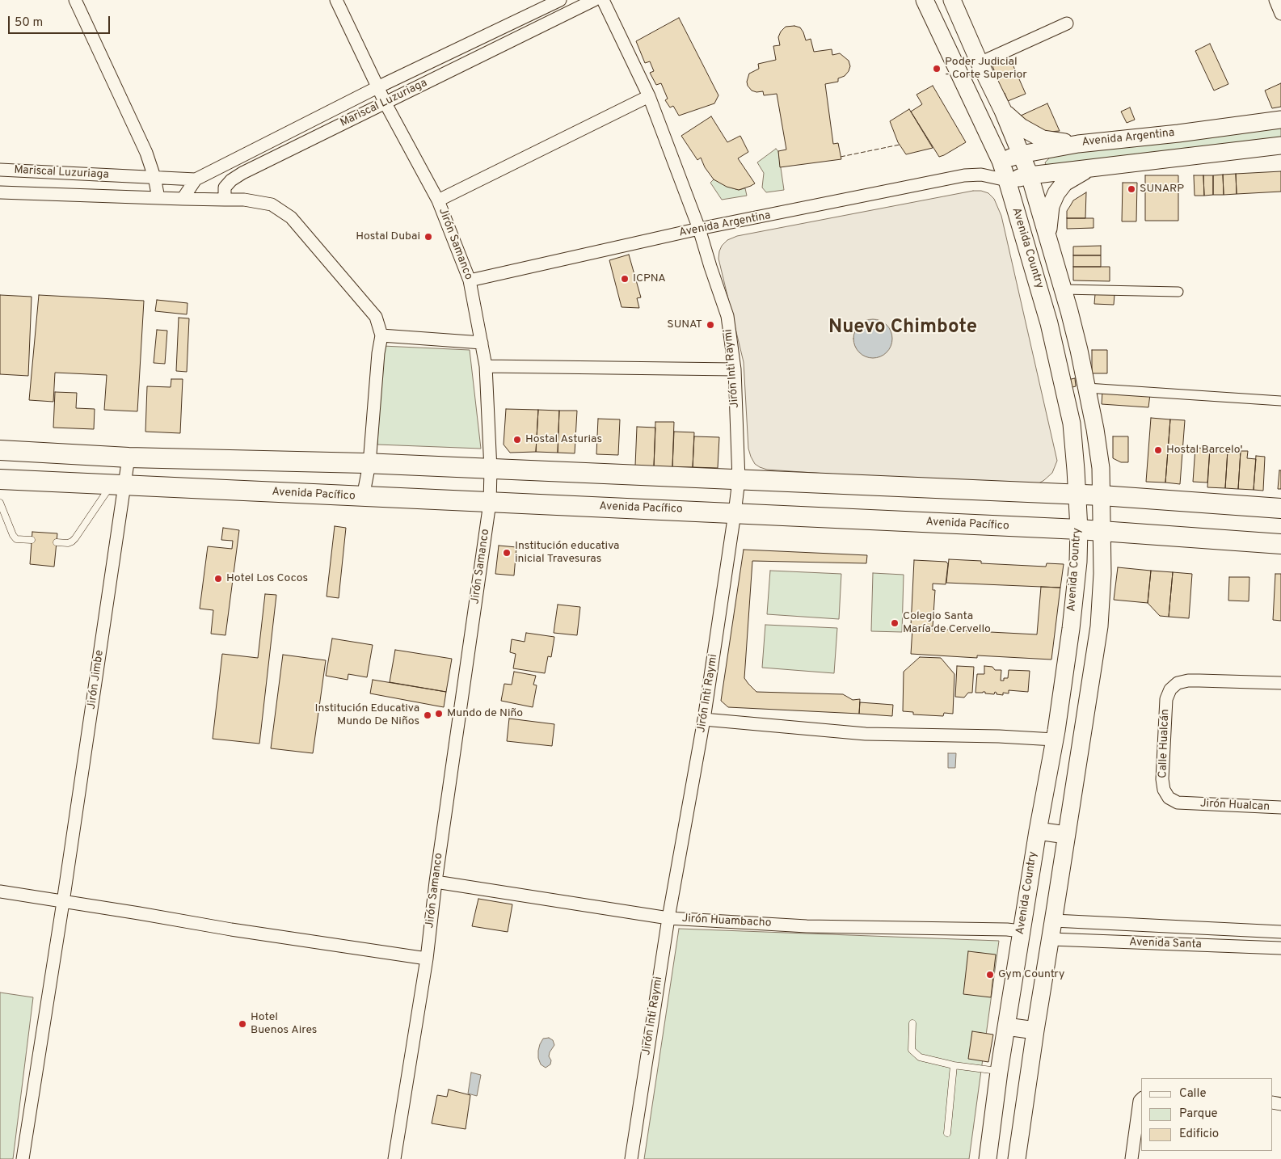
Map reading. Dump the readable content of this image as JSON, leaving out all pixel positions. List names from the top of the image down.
{
  "streets": {
    "main road": ["Avenida Argentina", "Avenida Country", "Avenida Pacífico"],
    "street": [
      "Mariscal Luzuriaga",
      "Jirón Samanco",
      "Jirón Inti Raymi",
      "Jirón Jimbe",
      "Calle Hualcán",
      "Jirón Hualcan",
      "Jirón Huambacho",
      "Avenida Santa"
    ]
  },
  "crossings": [
    ["Mariscal Luzuriaga", "Jirón Samanco"],
    ["Avenida Argentina", "Jirón Samanco"],
    ["Avenida Argentina", "Avenida Country"],
    ["Avenida Argentina", "Jirón Inti Raymi"],
    ["Jirón Samanco", "Avenida Pacífico"],
    ["Jirón Samanco", "Jirón Huambacho"],
    ["Avenida Country", "Avenida Pacífico"],
    ["Avenida Country", "Jirón Huambacho"],
    ["Avenida Country", "Avenida Santa"],
    ["Jirón Inti Raymi", "Avenida Pacífico"],
    ["Jirón Inti Raymi", "Jirón Huambacho"],
    ["Avenida Pacífico", "Jirón Jimbe"],
    ["Calle Hualcán", "Jirón Hualcan"]
  ],
  "districts": ["Nuevo Chimbote"],
  "places": [
    "Poder Judicial - Corte Superior",
    "SUNARP",
    "Hostal Dubai",
    "ICPNA",
    "SUNAT",
    "Hostal Asturias",
    "Hostal Barcelo'",
    "Institución educativa inicial Travesuras",
    "Hotel Los Cocos",
    "Colegio Santa María de Cervello",
    "Mundo de Niño",
    "Institución Educativa Mundo De Niños",
    "Gym Country",
    "Hotel Buenos Aires"
  ],
  "legend": ["Calle", "Parque", "Edificio"],
  "scale_bar": "50 m"
}
